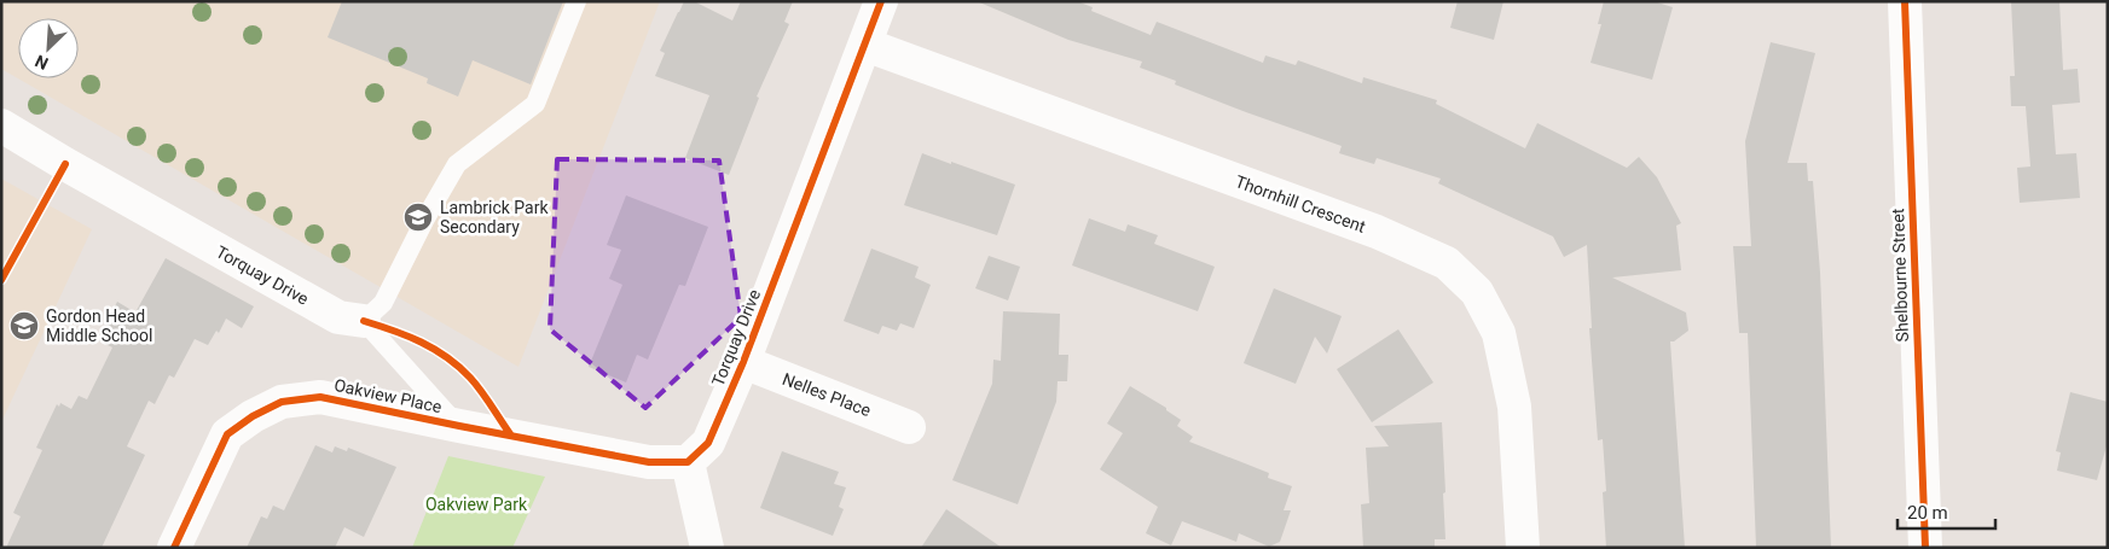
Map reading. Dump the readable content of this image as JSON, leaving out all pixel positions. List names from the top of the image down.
{
  "streets": {
    "street": [
      "Thornhill Crescent",
      "Torquay Drive",
      "Shelbourne Street",
      "Nelles Place",
      "Oakview Place"
    ]
  },
  "crossings": [
    ["Thornhill Crescent", "Torquay Drive"],
    ["Torquay Drive", "Nelles Place"]
  ],
  "parks": ["Oakview Park"],
  "places": {
    "school or university": ["Lambrick Park Secondary", "Gordon Head Middle School"]
  },
  "scale_bar": "20 m",
  "north": "bottom left"
}
